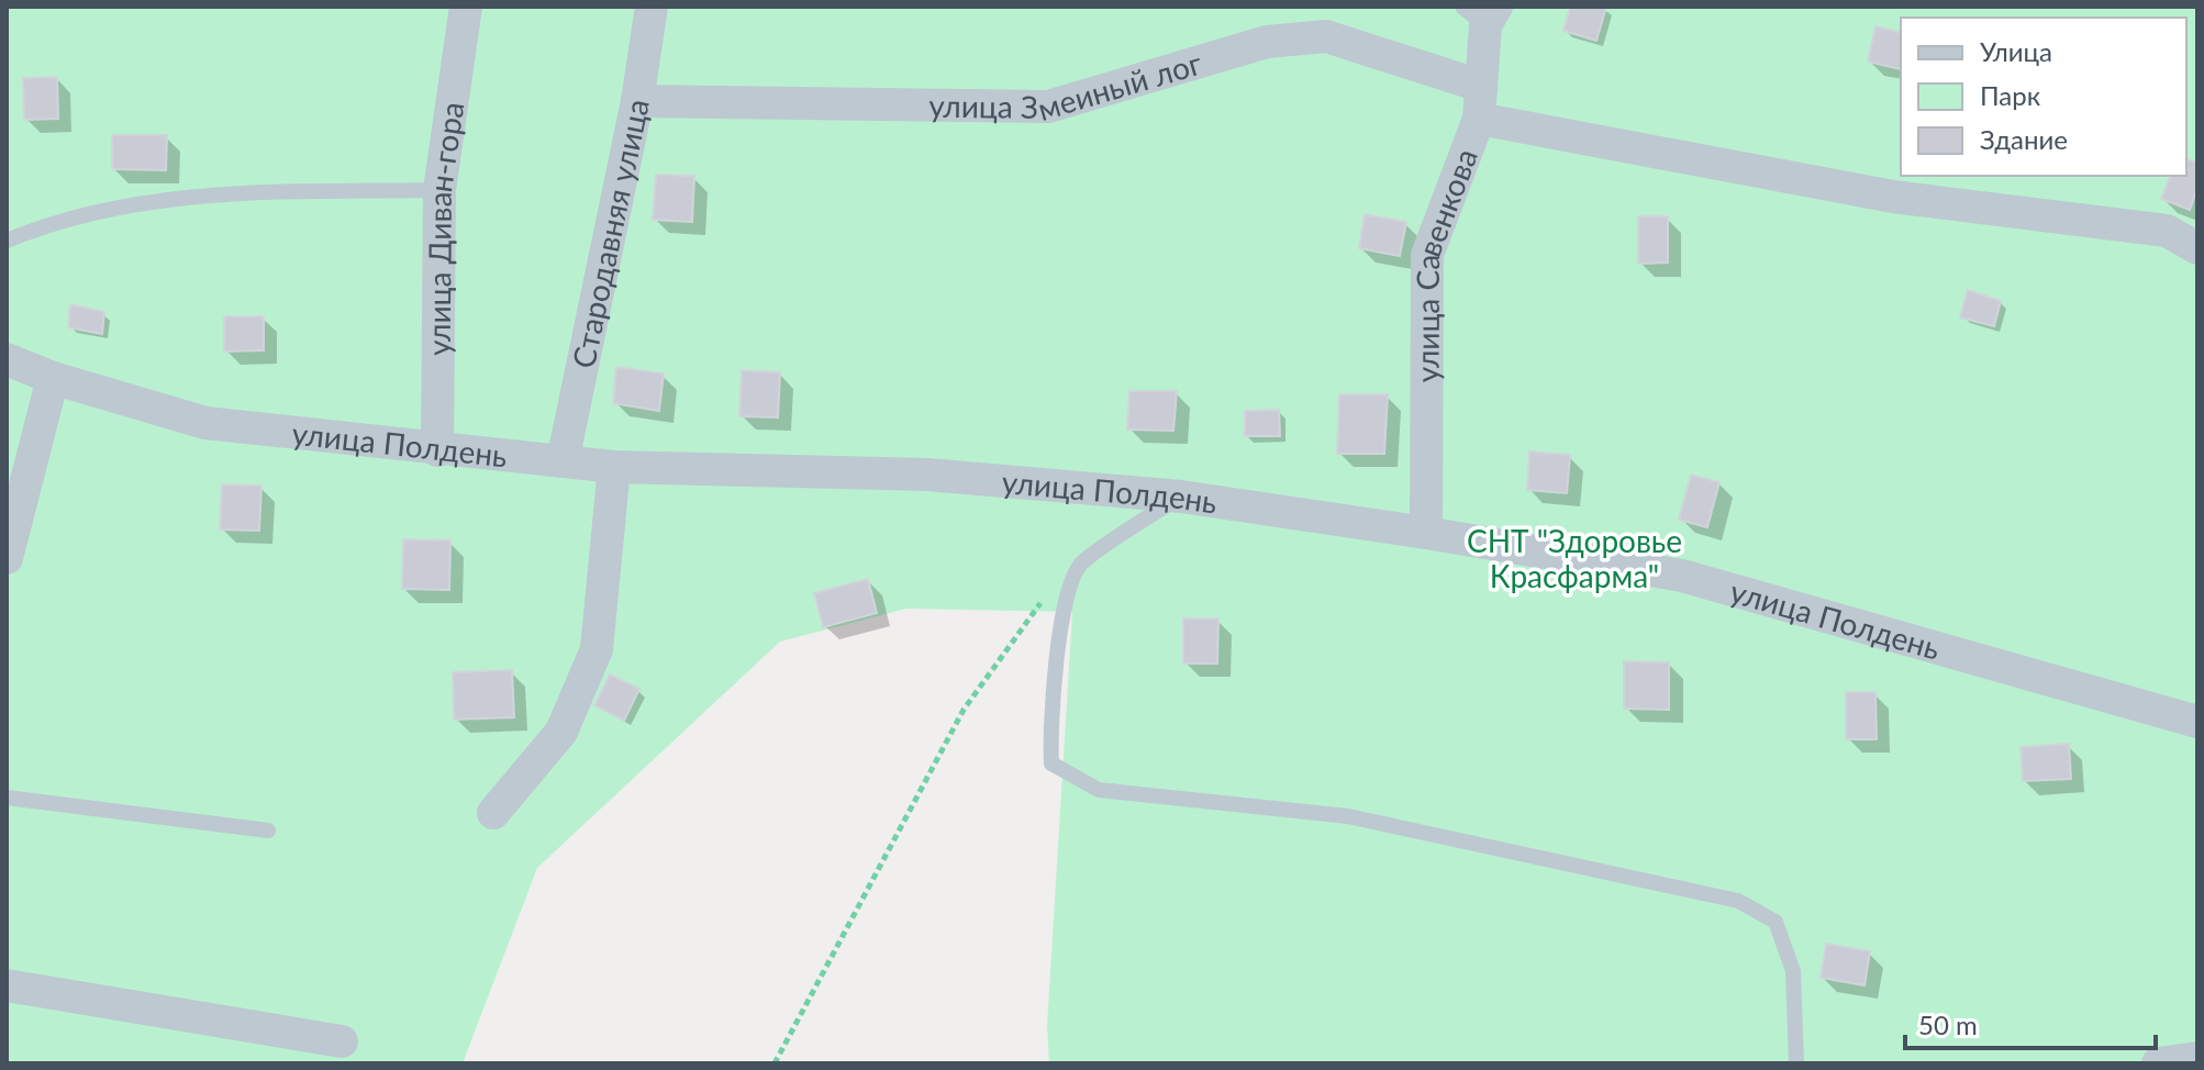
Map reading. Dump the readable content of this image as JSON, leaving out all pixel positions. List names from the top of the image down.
{
  "streets": {
    "street": [
      "улица Змеиный лог",
      "улица Диван-гора",
      "Стародавняя улица",
      "улица Савенкова",
      "улица Полдень"
    ]
  },
  "crossings": [
    ["улица Змеиный лог", "Стародавняя улица"],
    ["улица Змеиный лог", "улица Савенкова"],
    ["улица Диван-гора", "улица Полдень"],
    ["Стародавняя улица", "улица Полдень"],
    ["улица Савенкова", "улица Полдень"]
  ],
  "parks": ["СНТ \"Здоровье Красфарма\""],
  "legend": ["Улица", "Парк", "Здание"],
  "scale_bar": "50 m"
}
